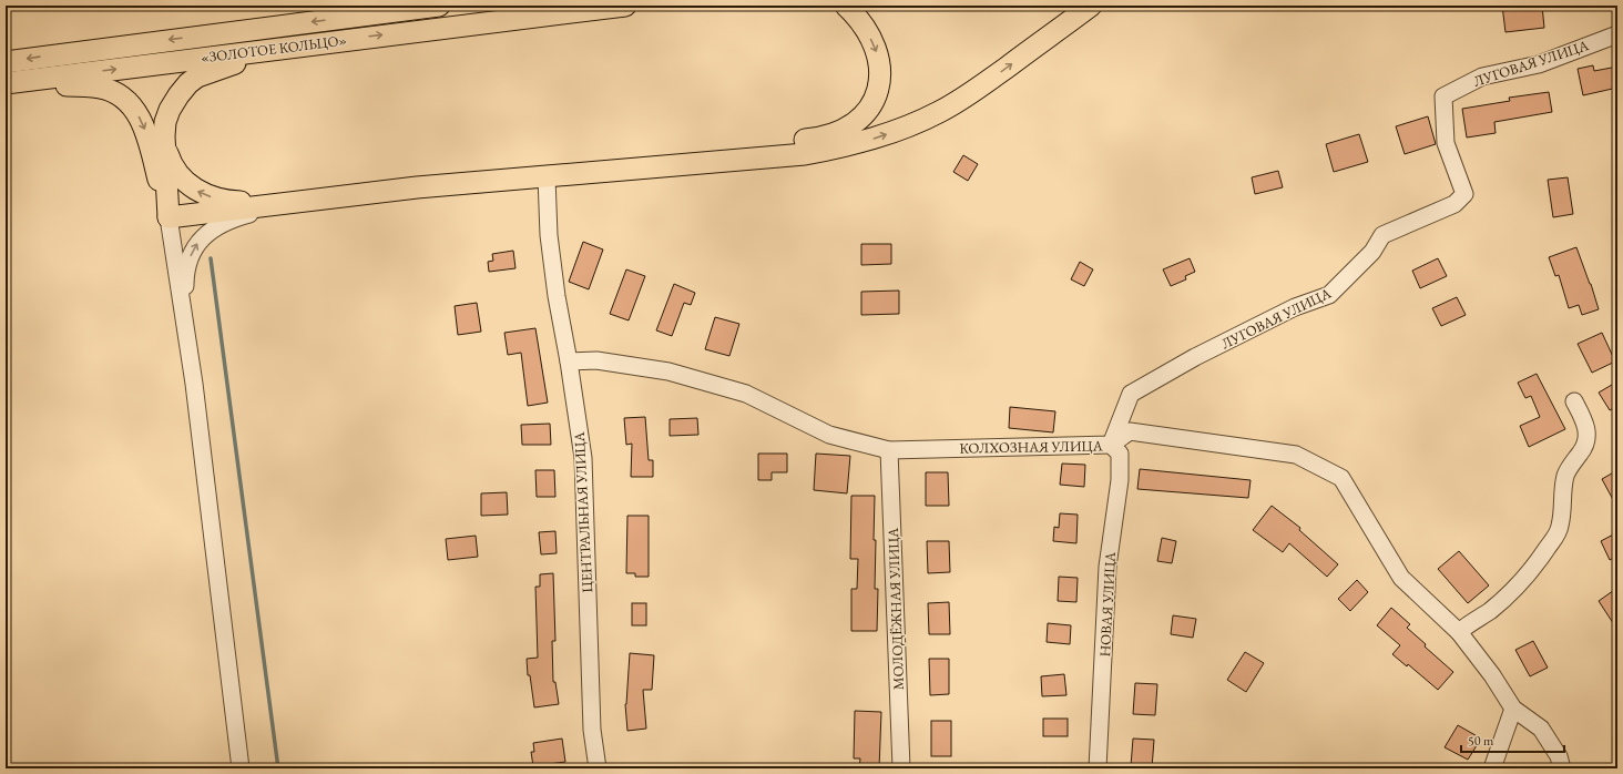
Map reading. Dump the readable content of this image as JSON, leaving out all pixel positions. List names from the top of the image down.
{
  "streets": {
    "main road": ["«ЗОЛОТОЕ КОЛЬЦО»"],
    "street": [
      "ЛУГОВАЯ УЛИЦА",
      "КОЛХОЗНАЯ УЛИЦА",
      "ЦЕНТРАЛЬНАЯ УЛИЦА",
      "НОВАЯ УЛИЦА",
      "МОЛОДЁЖНАЯ УЛИЦА"
    ]
  },
  "crossings": [
    ["ЛУГОВАЯ УЛИЦА", "КОЛХОЗНАЯ УЛИЦА"],
    ["ЛУГОВАЯ УЛИЦА", "НОВАЯ УЛИЦА"],
    ["КОЛХОЗНАЯ УЛИЦА", "ЦЕНТРАЛЬНАЯ УЛИЦА"],
    ["КОЛХОЗНАЯ УЛИЦА", "НОВАЯ УЛИЦА"],
    ["КОЛХОЗНАЯ УЛИЦА", "МОЛОДЁЖНАЯ УЛИЦА"]
  ],
  "scale_bar": "50 m"
}
